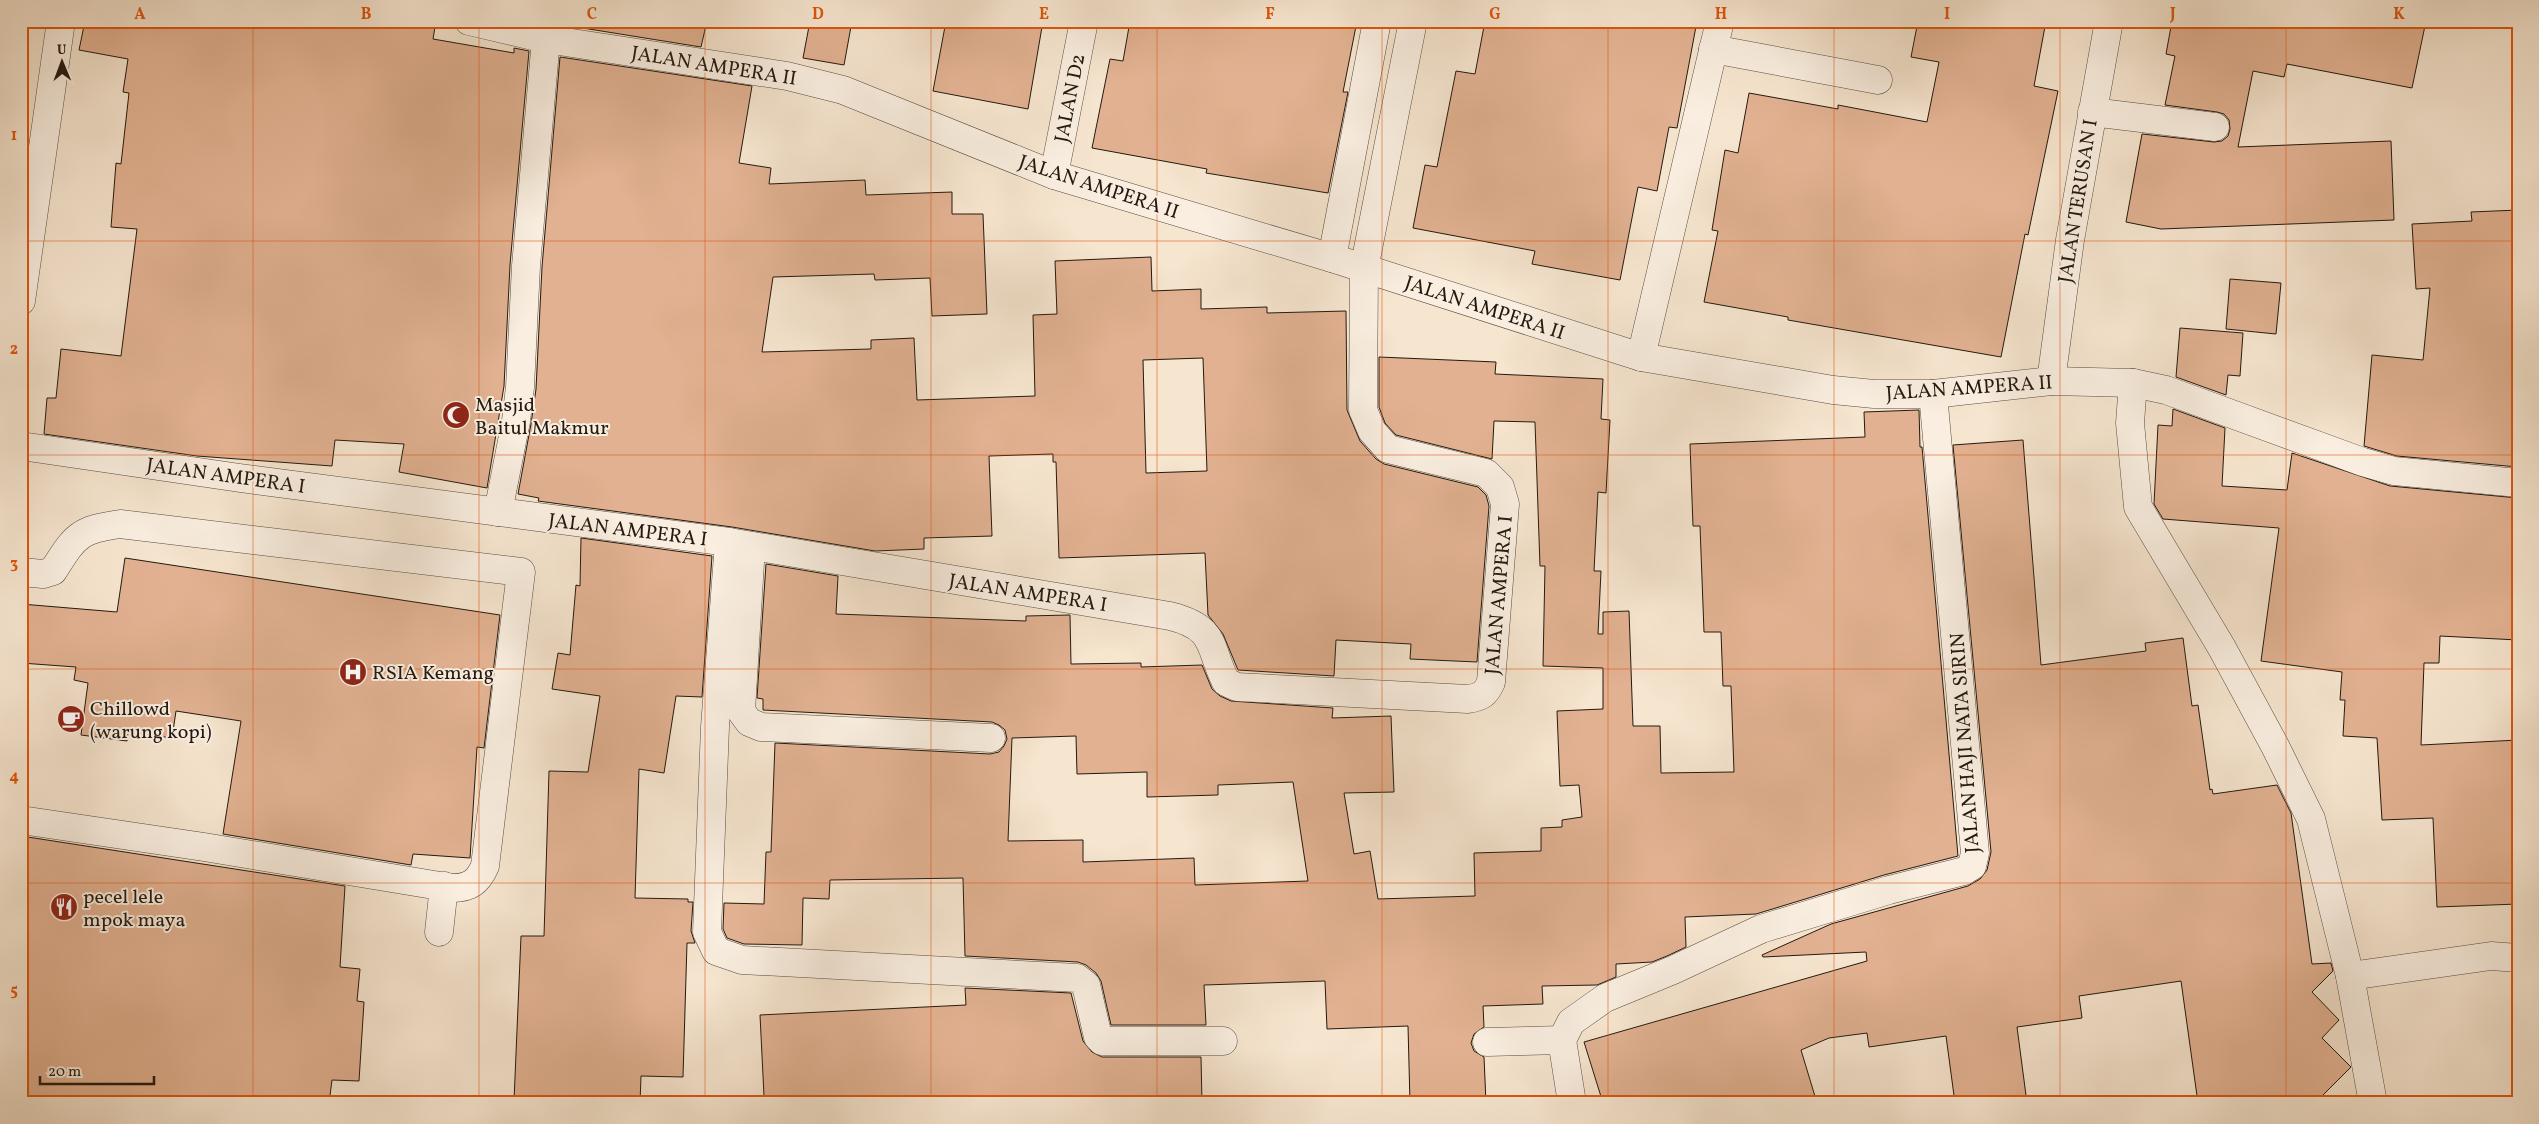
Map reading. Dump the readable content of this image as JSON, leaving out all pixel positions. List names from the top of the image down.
{
  "streets": {
    "street": [
      "JALAN AMPERA II",
      "JALAN D2",
      "JALAN TERUSAN I",
      "JALAN AMPERA I",
      "JALAN HAJI NATA SIRIN"
    ]
  },
  "crossings": [
    ["JALAN AMPERA II", "JALAN D2"],
    ["JALAN AMPERA II", "JALAN TERUSAN I"],
    ["JALAN AMPERA II", "JALAN AMPERA I"],
    ["JALAN AMPERA II", "JALAN HAJI NATA SIRIN"]
  ],
  "places": {
    "mosque": ["Masjid Baitul Makmur"],
    "hospital": ["RSIA Kemang"],
    "cafe": ["Chillowd (warung kopi)"],
    "restaurant": ["pecel lele mpok maya"]
  },
  "scale_bar": "20 m",
  "north": "top",
  "grid": {
    "columns": [
      "A",
      "B",
      "C",
      "D",
      "E",
      "F",
      "G",
      "H",
      "I",
      "J",
      "K"
    ],
    "rows": [
      "1",
      "2",
      "3",
      "4",
      "5"
    ]
  }
}
